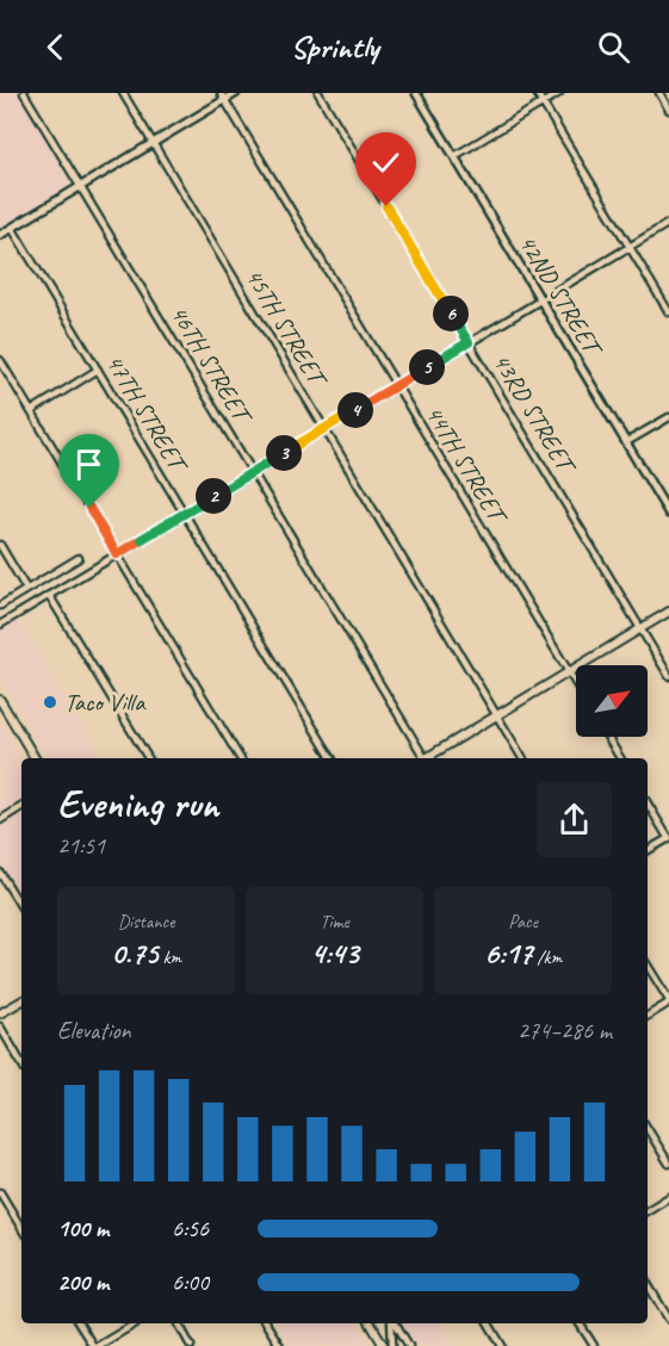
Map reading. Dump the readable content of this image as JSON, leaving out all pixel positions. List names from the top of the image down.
{
  "streets": {
    "street": [
      "42ND STREET",
      "45TH STREET",
      "46TH STREET",
      "47TH STREET",
      "43RD STREET",
      "44TH STREET"
    ]
  },
  "places": ["Taco Villa"],
  "north": "top right",
  "page": {
    "header": "Sprintly",
    "pins": [
      "6",
      "5",
      "4",
      "3",
      "2"
    ],
    "heading": ["Evening run", "21:51"],
    "stats": [
      ["Distance", "0.75 km"],
      ["Time", "4:43"],
      ["Pace", "6:17 /km"]
    ],
    "chart": ["Elevation", "274–286 m"],
    "list": [
      {
        "name": "100 m",
        "note": "6:56"
      },
      {
        "name": "200 m",
        "note": "6:00"
      }
    ]
  }
}
